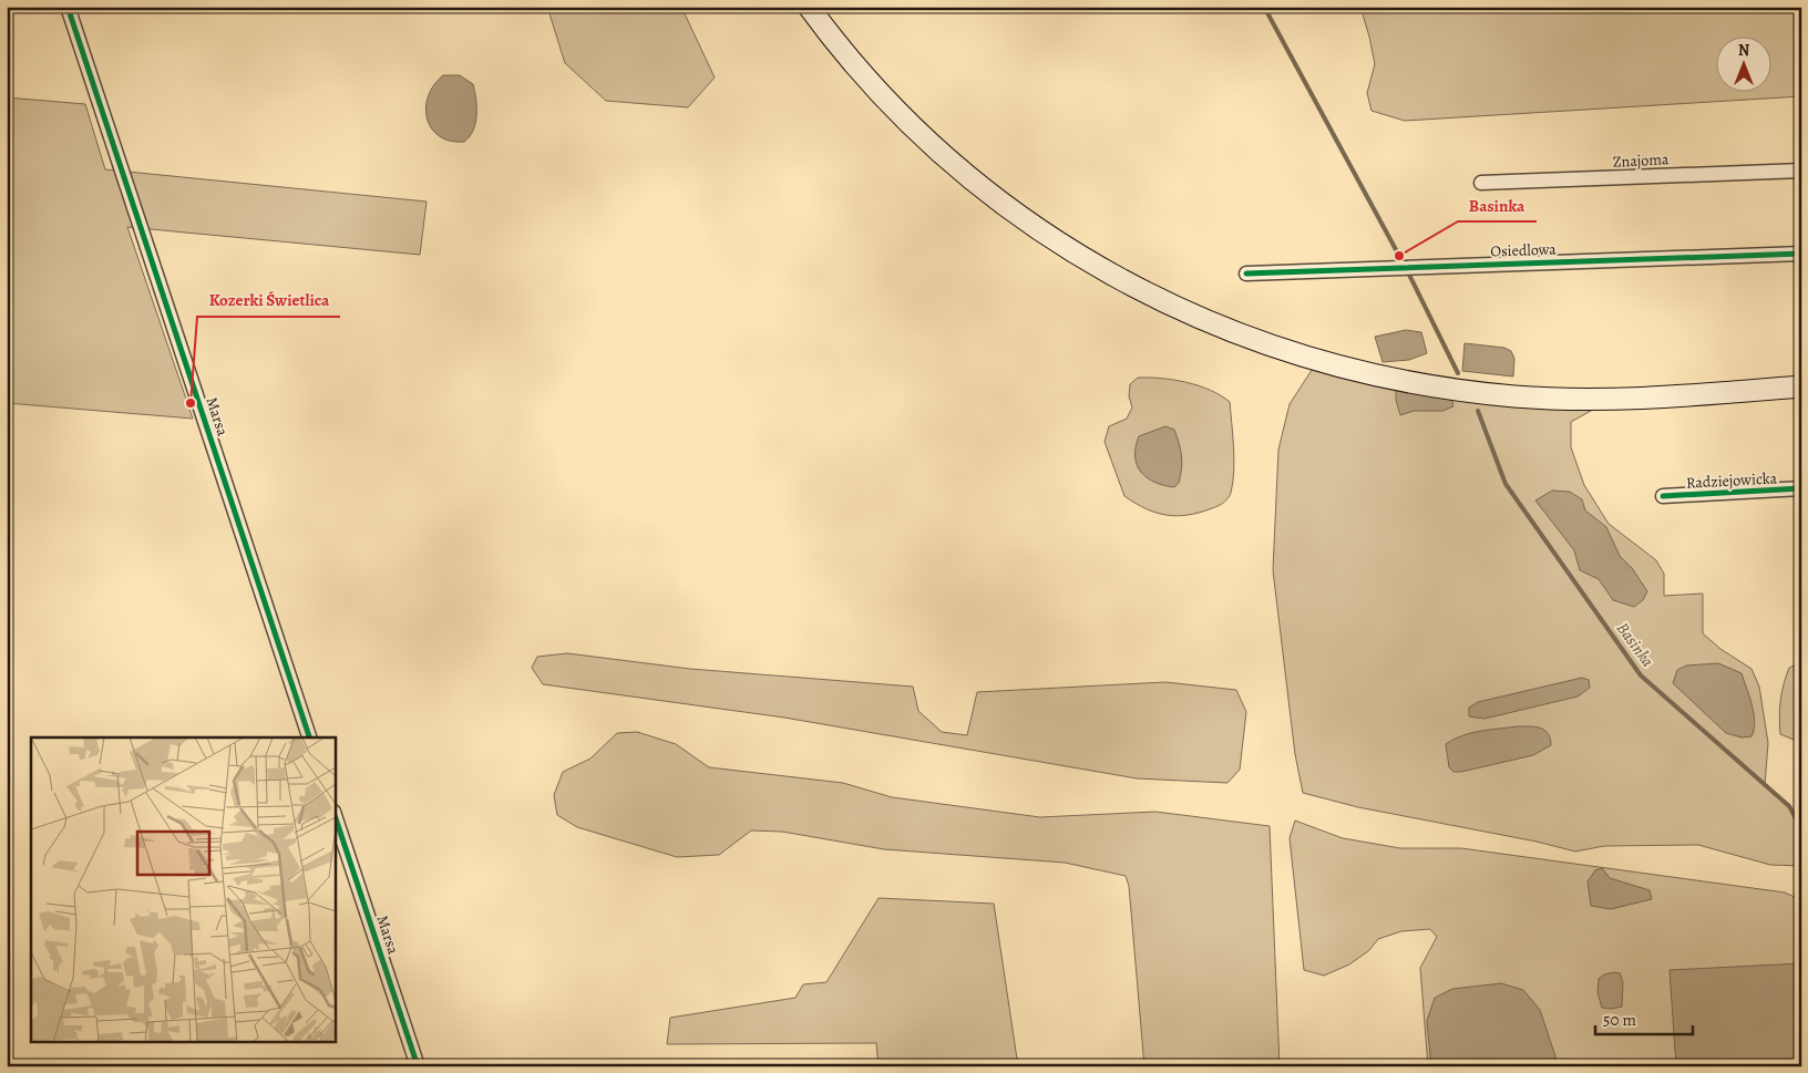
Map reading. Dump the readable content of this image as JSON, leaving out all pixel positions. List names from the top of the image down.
{
  "streets": {
    "street": [
      "Znajoma",
      "Osiedlowa",
      "Marsa",
      "Radziejowicka"
    ]
  },
  "water": ["Basinka"],
  "places": ["Basinka", "Kozerki Świetlica"],
  "scale_bar": "50 m",
  "north": "top"
}
